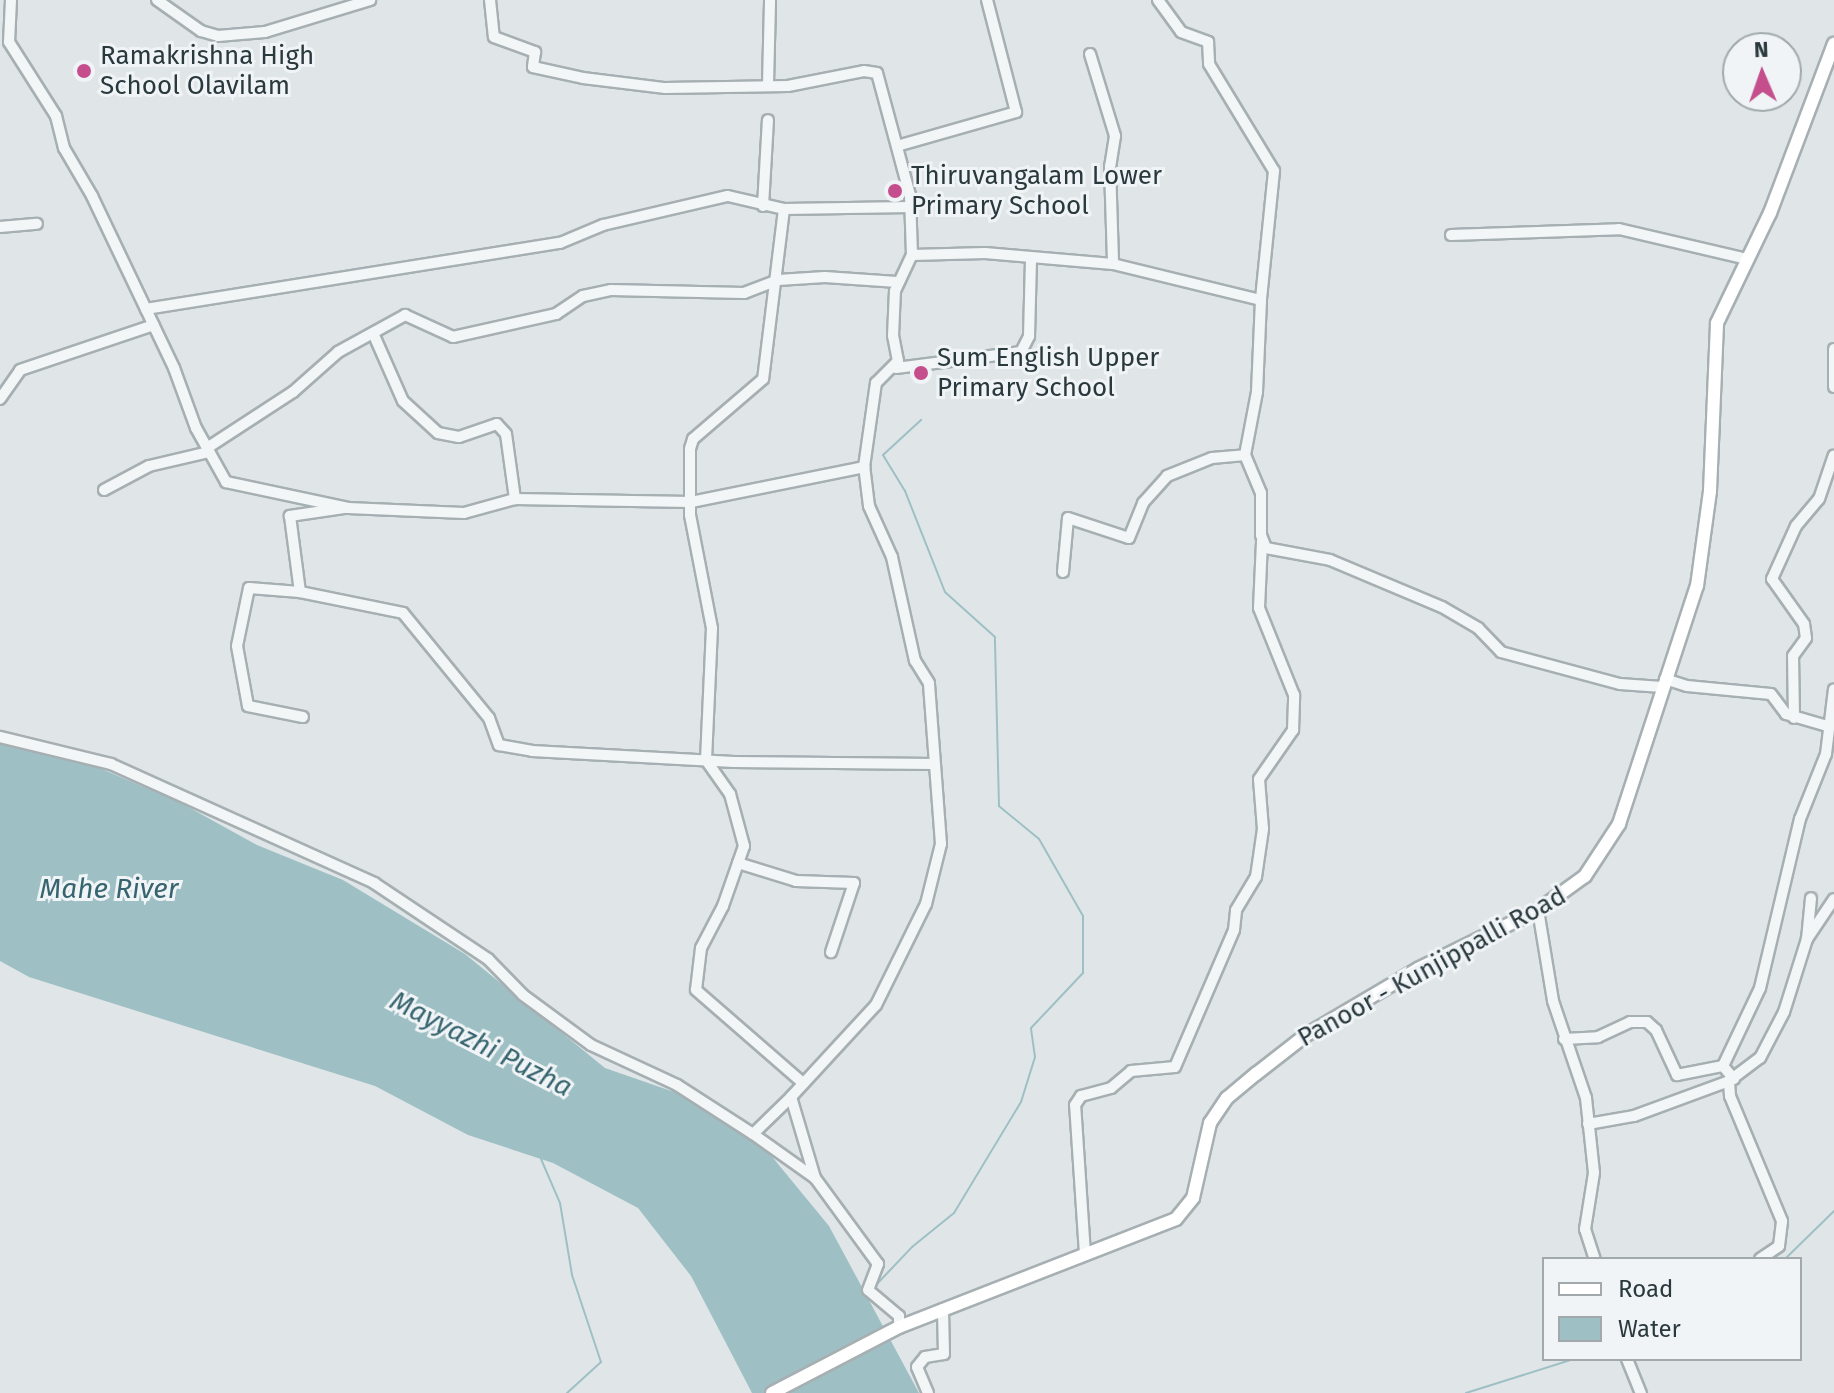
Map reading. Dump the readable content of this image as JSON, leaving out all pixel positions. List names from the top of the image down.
{
  "streets": {
    "main road": ["Panoor - Kunjippalli Road"]
  },
  "water": ["Mahe River", "Mayyazhi Puzha"],
  "places": ["Ramakrishna High School Olavilam", "Thiruvangalam Lower Primary School", "Sum English Upper Primary School"],
  "legend": ["Road", "Water"],
  "north": "top"
}
